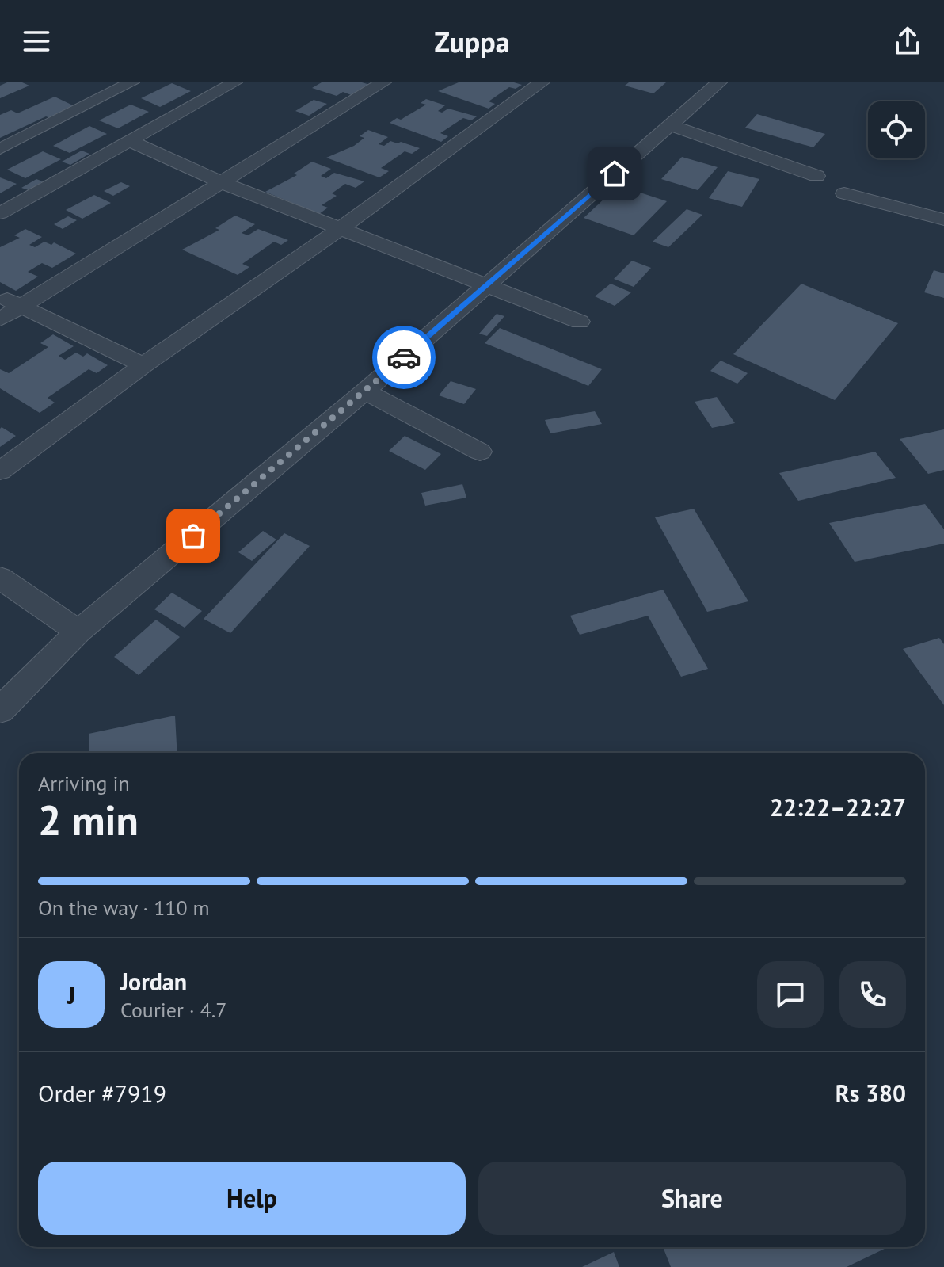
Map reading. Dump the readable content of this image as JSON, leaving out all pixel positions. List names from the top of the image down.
{
  "page": {
    "header": "Zuppa",
    "heading": ["2 min", "Arriving in", "22:22–22:27"],
    "panel": [
      "Jordan",
      "Courier · 4.7",
      "Order #7919",
      "Rs 380"
    ],
    "bar": "On the way · 110 m",
    "round": "J",
    "buttons": ["Help", "Share"]
  }
}
